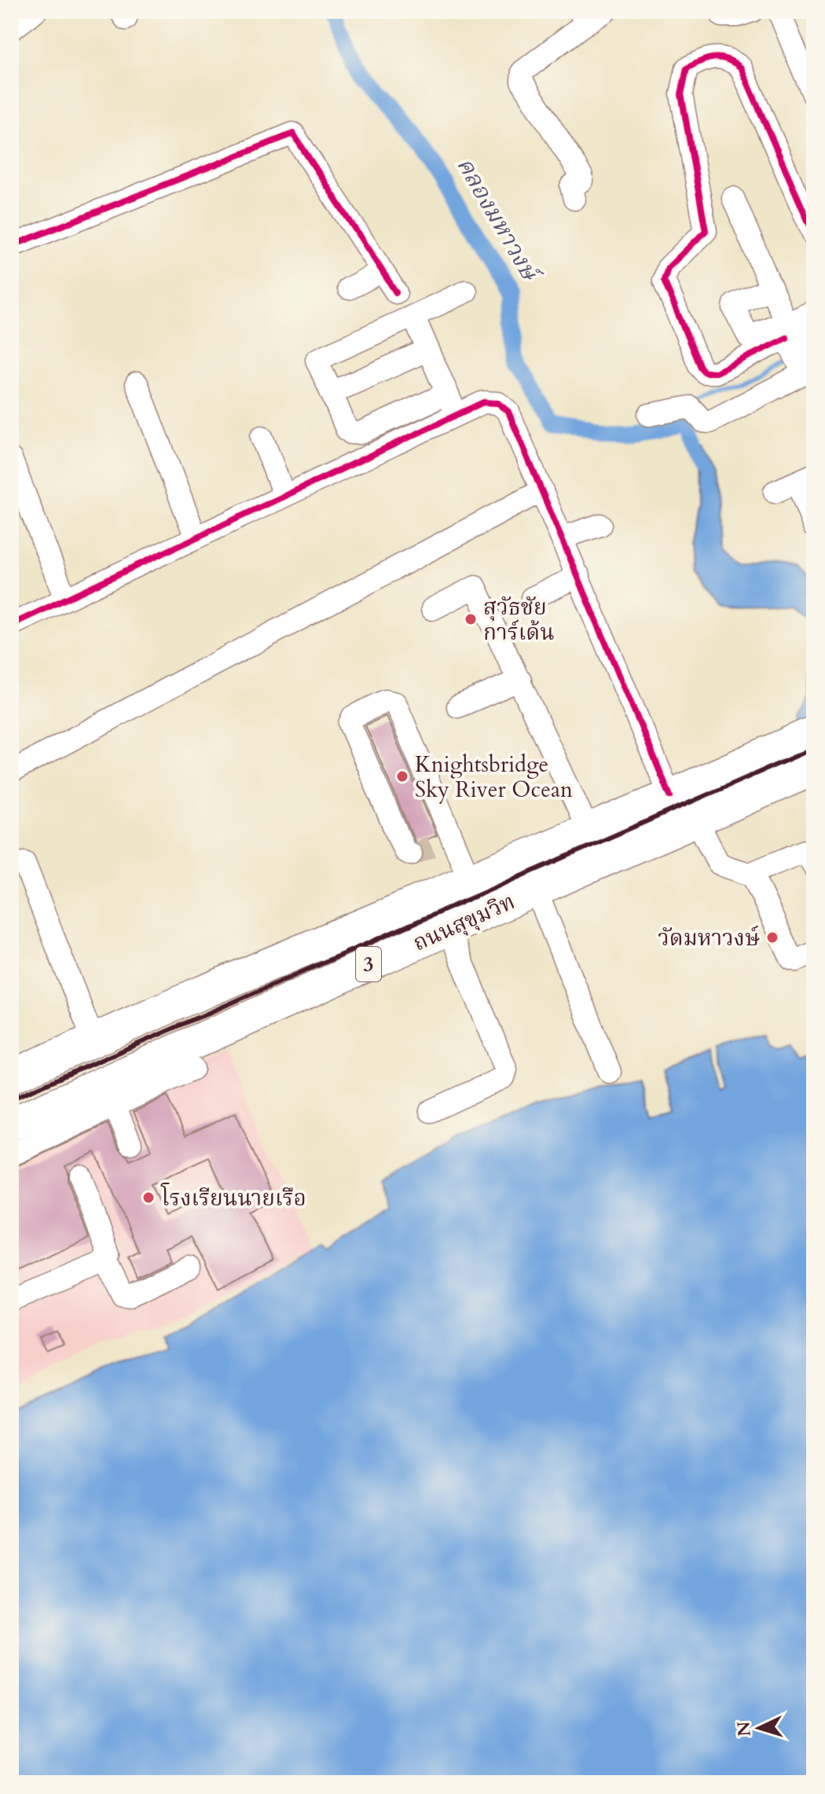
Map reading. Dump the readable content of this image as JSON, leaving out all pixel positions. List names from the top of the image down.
{
  "streets": {
    "highway": ["ถนนสุขุมวิท", "3"]
  },
  "water": ["คลองมหาวงษ์"],
  "places": [
    "สุวัธชัย การ์เด้น",
    "Knightsbridge Sky River Ocean",
    "วัดมหาวงษ์",
    "โรงเรียนนายเรือ"
  ],
  "north": "left"
}
